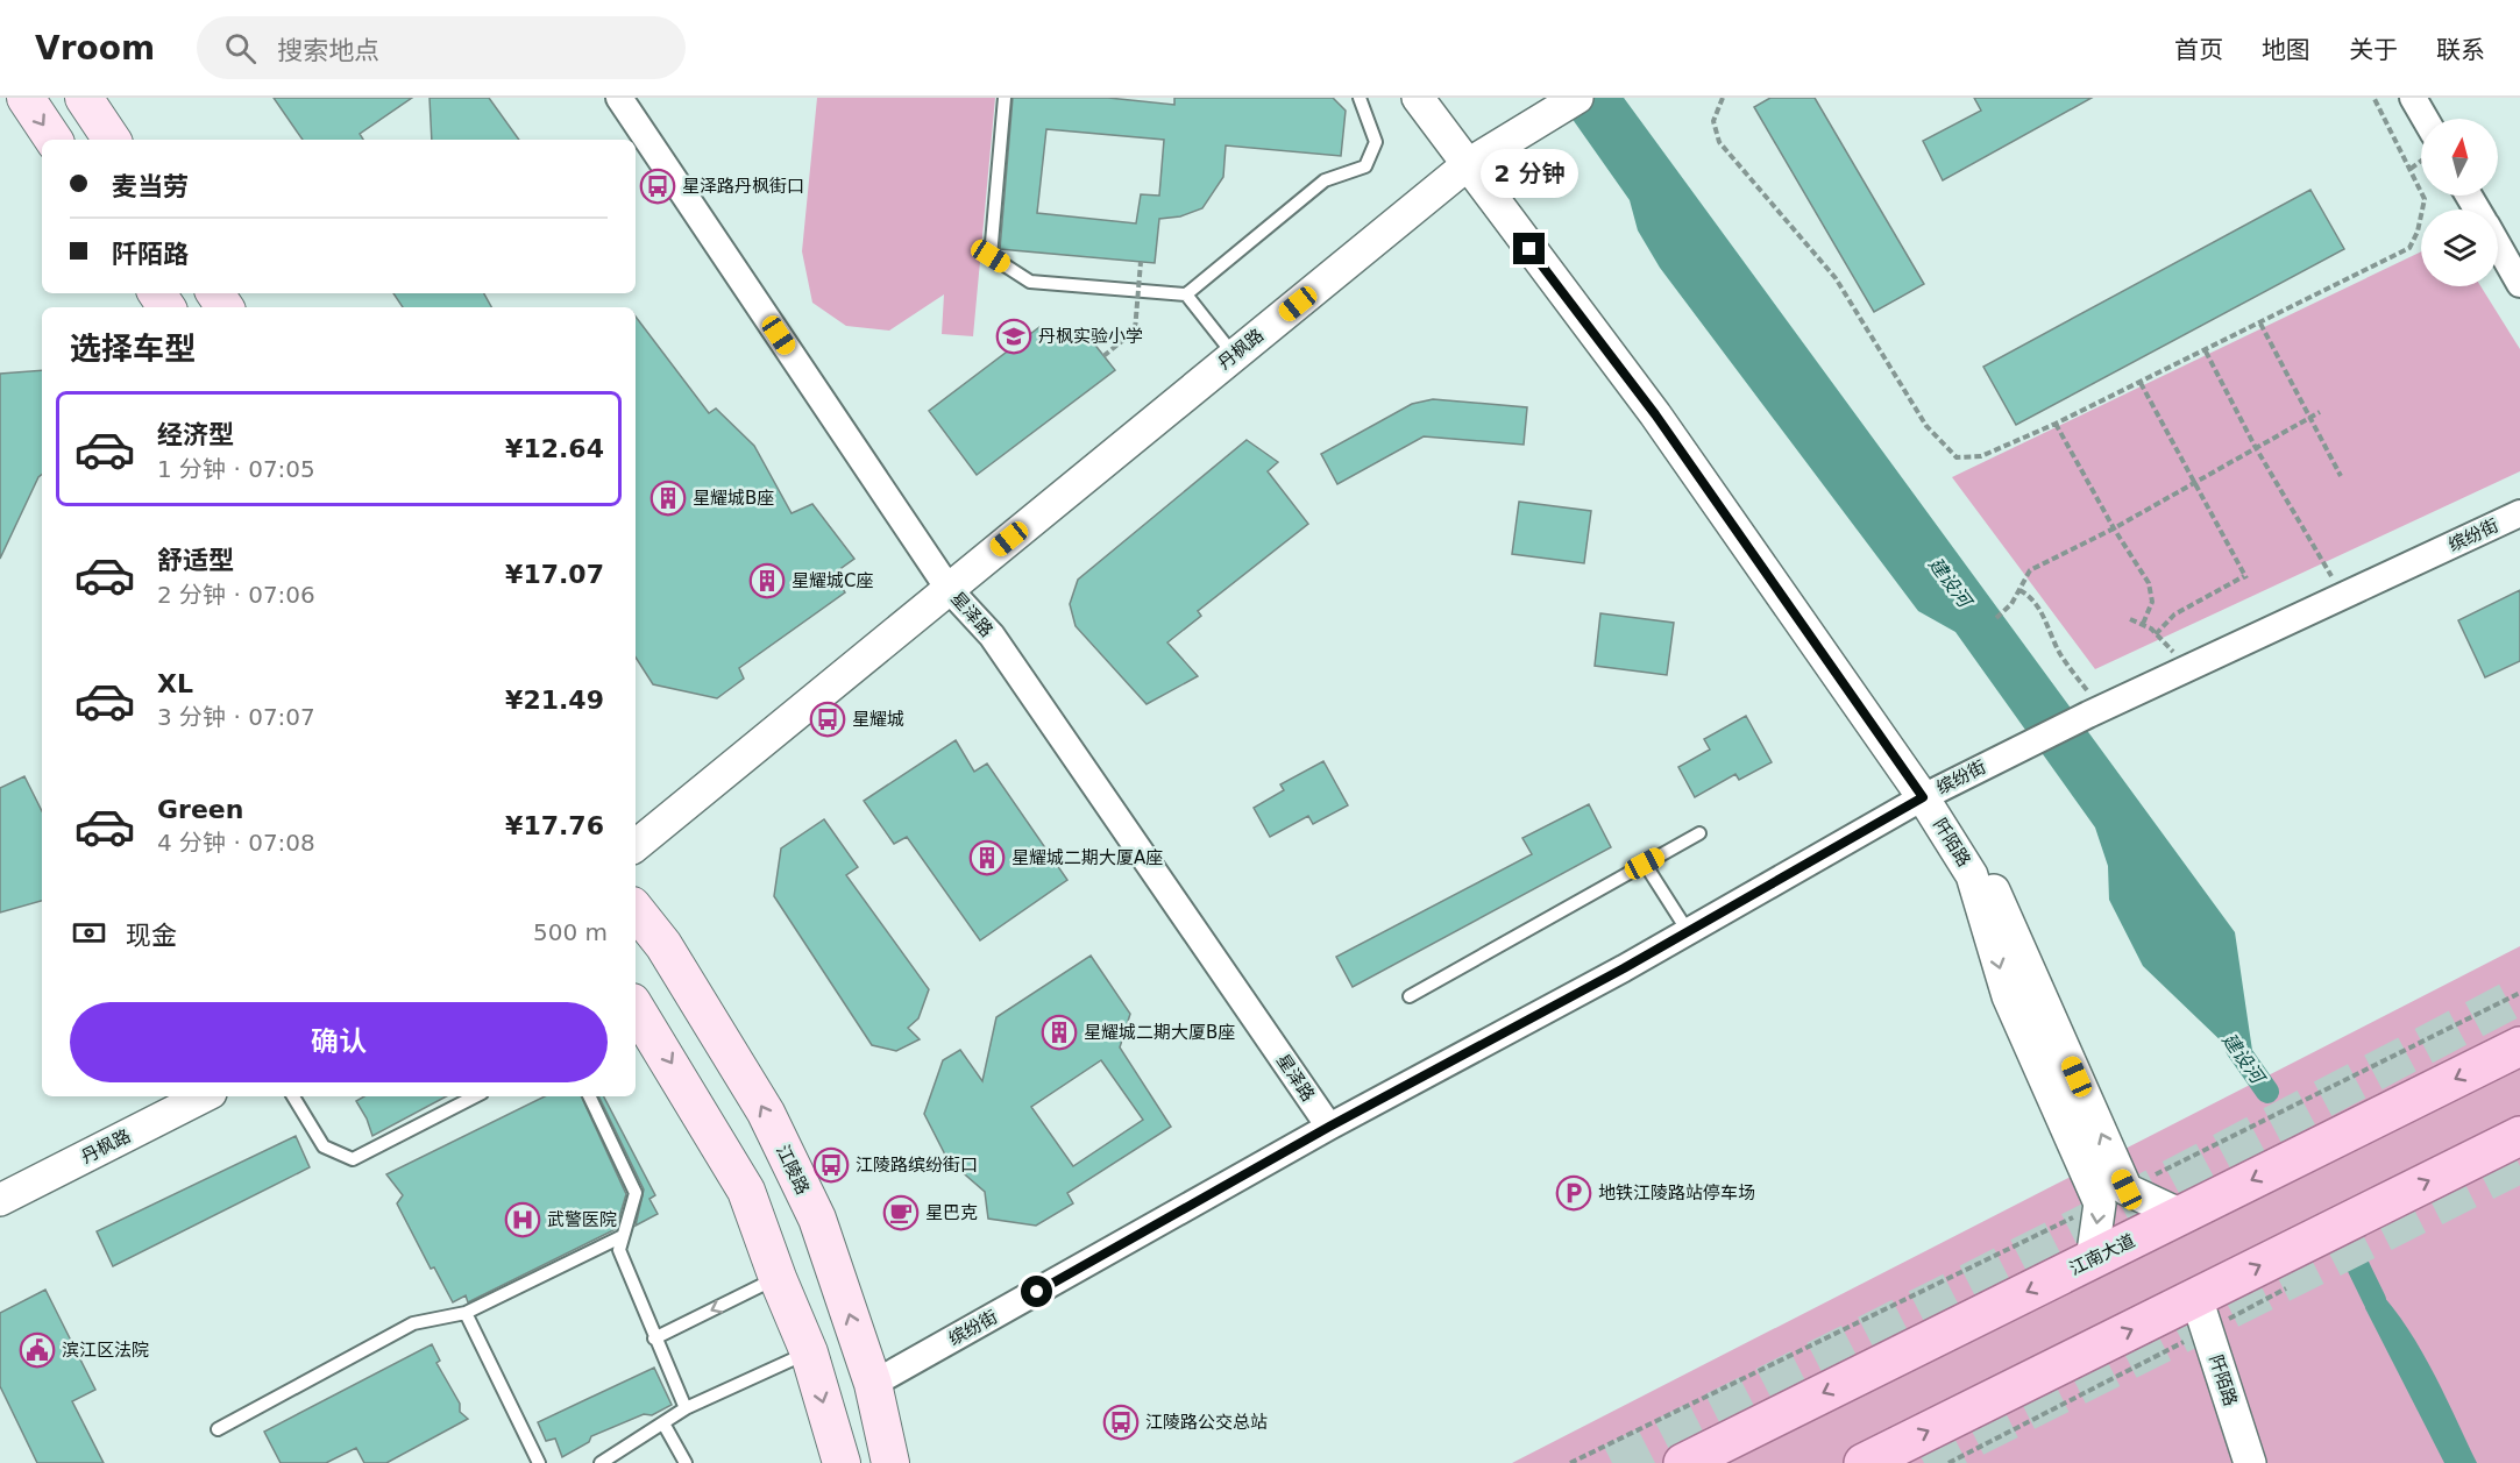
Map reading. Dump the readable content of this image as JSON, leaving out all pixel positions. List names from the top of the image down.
{
  "streets": {
    "main road": ["江陵路", "江南大道"],
    "street": [
      "丹枫路",
      "缤纷街",
      "星泽路",
      "阡陌路"
    ]
  },
  "crossings": [
    ["丹枫路", "星泽路"],
    ["丹枫路", "阡陌路"],
    ["缤纷街", "星泽路"],
    ["缤纷街", "阡陌路"],
    ["缤纷街", "江陵路"]
  ],
  "water": ["建设河"],
  "places": {
    "bus stop": [
      "星泽路丹枫街口",
      "星耀城",
      "江陵路缤纷街口",
      "江陵路公交总站"
    ],
    "school or university": ["丹枫实验小学"],
    "building": [
      "星耀城B座",
      "星耀城C座",
      "星耀城二期大厦A座",
      "星耀城二期大厦B座"
    ],
    "parking": ["地铁江陵路站停车场"],
    "cafe": ["星巴克"],
    "hospital": ["武警医院"],
    "public building": ["滨江区法院"]
  },
  "north": "top",
  "page": {
    "header": "Vroom",
    "search": "搜索地点",
    "nav": [
      "首页",
      "地图",
      "关于",
      "联系"
    ],
    "banner": ["麦当劳", "阡陌路"],
    "bubble": "2 分钟",
    "heading": "选择车型",
    "list": [
      {
        "name": "经济型",
        "note": "1 分钟 · 07:05",
        "value": "¥12.64"
      },
      {
        "name": "舒适型",
        "note": "2 分钟 · 07:06",
        "value": "¥17.07"
      },
      {
        "name": "XL",
        "note": "3 分钟 · 07:07",
        "value": "¥21.49"
      },
      {
        "name": "Green",
        "note": "4 分钟 · 07:08",
        "value": "¥17.76"
      }
    ],
    "pay": ["现金", "500 m"],
    "buttons": "确认"
  }
}
